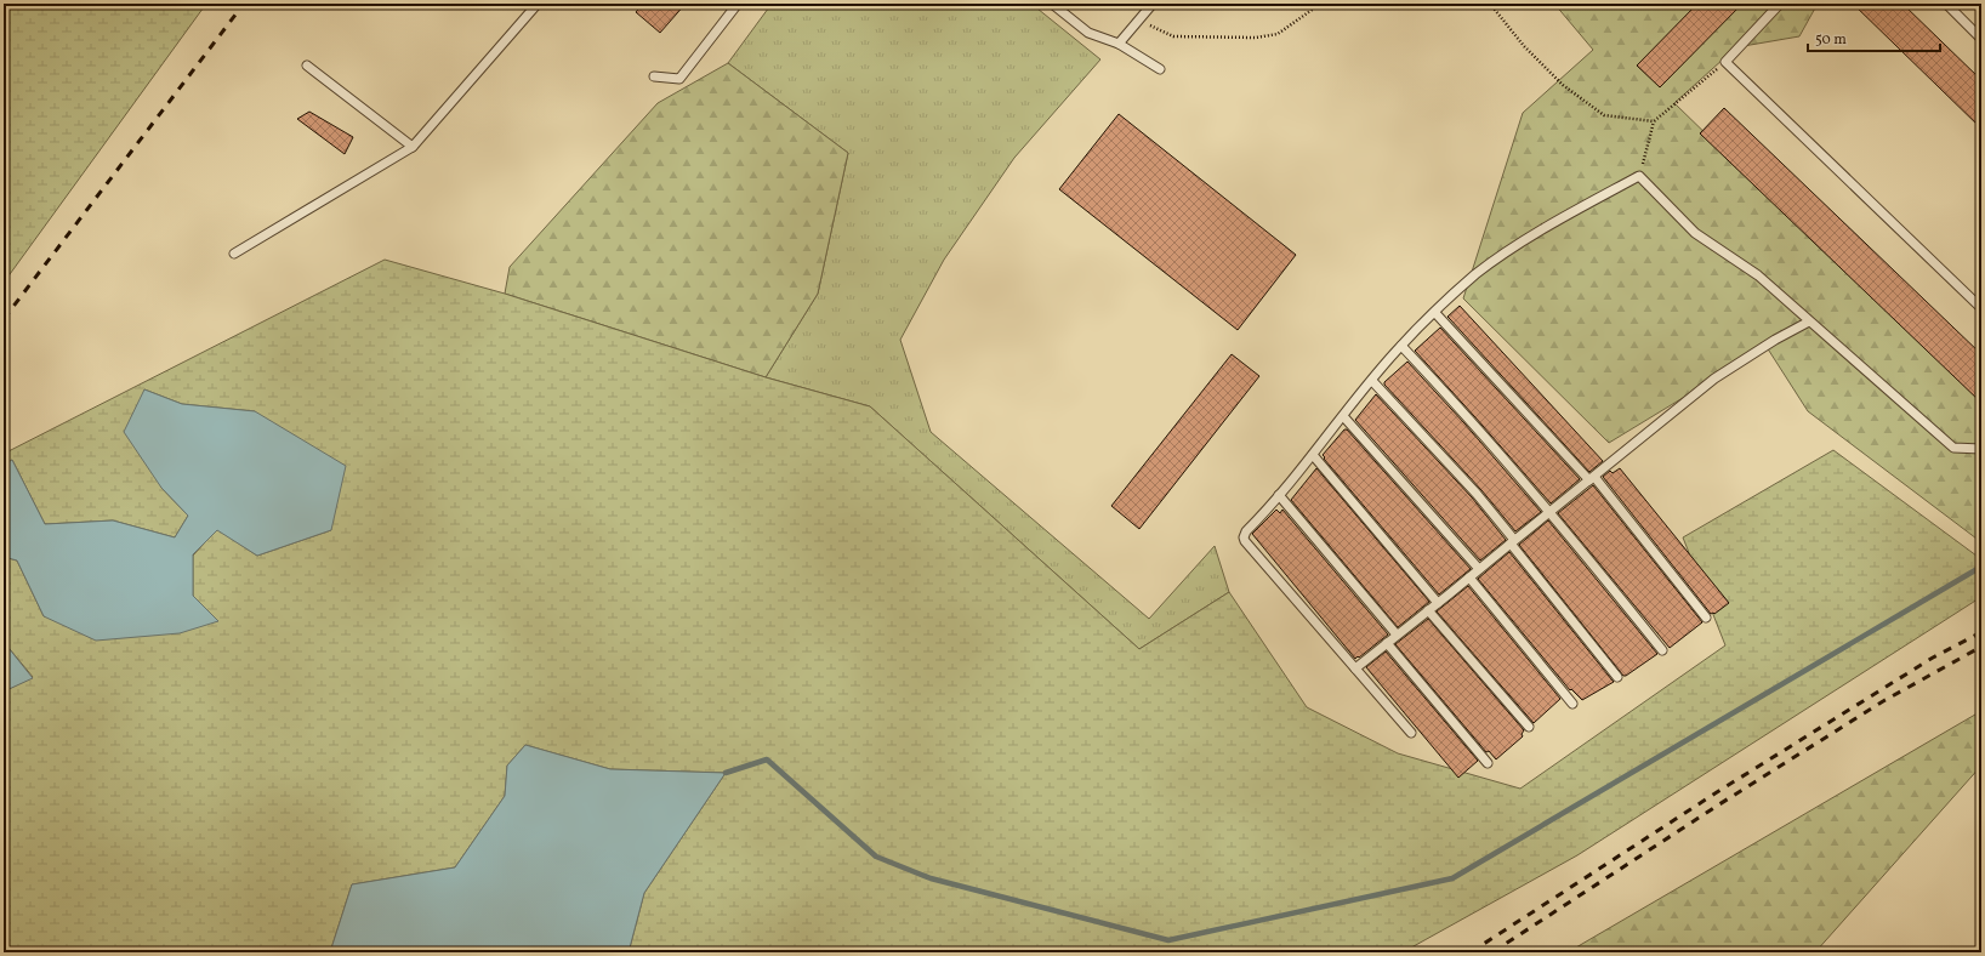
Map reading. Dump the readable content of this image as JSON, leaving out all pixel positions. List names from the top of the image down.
{
  "scale_bar": "50 m"
}
